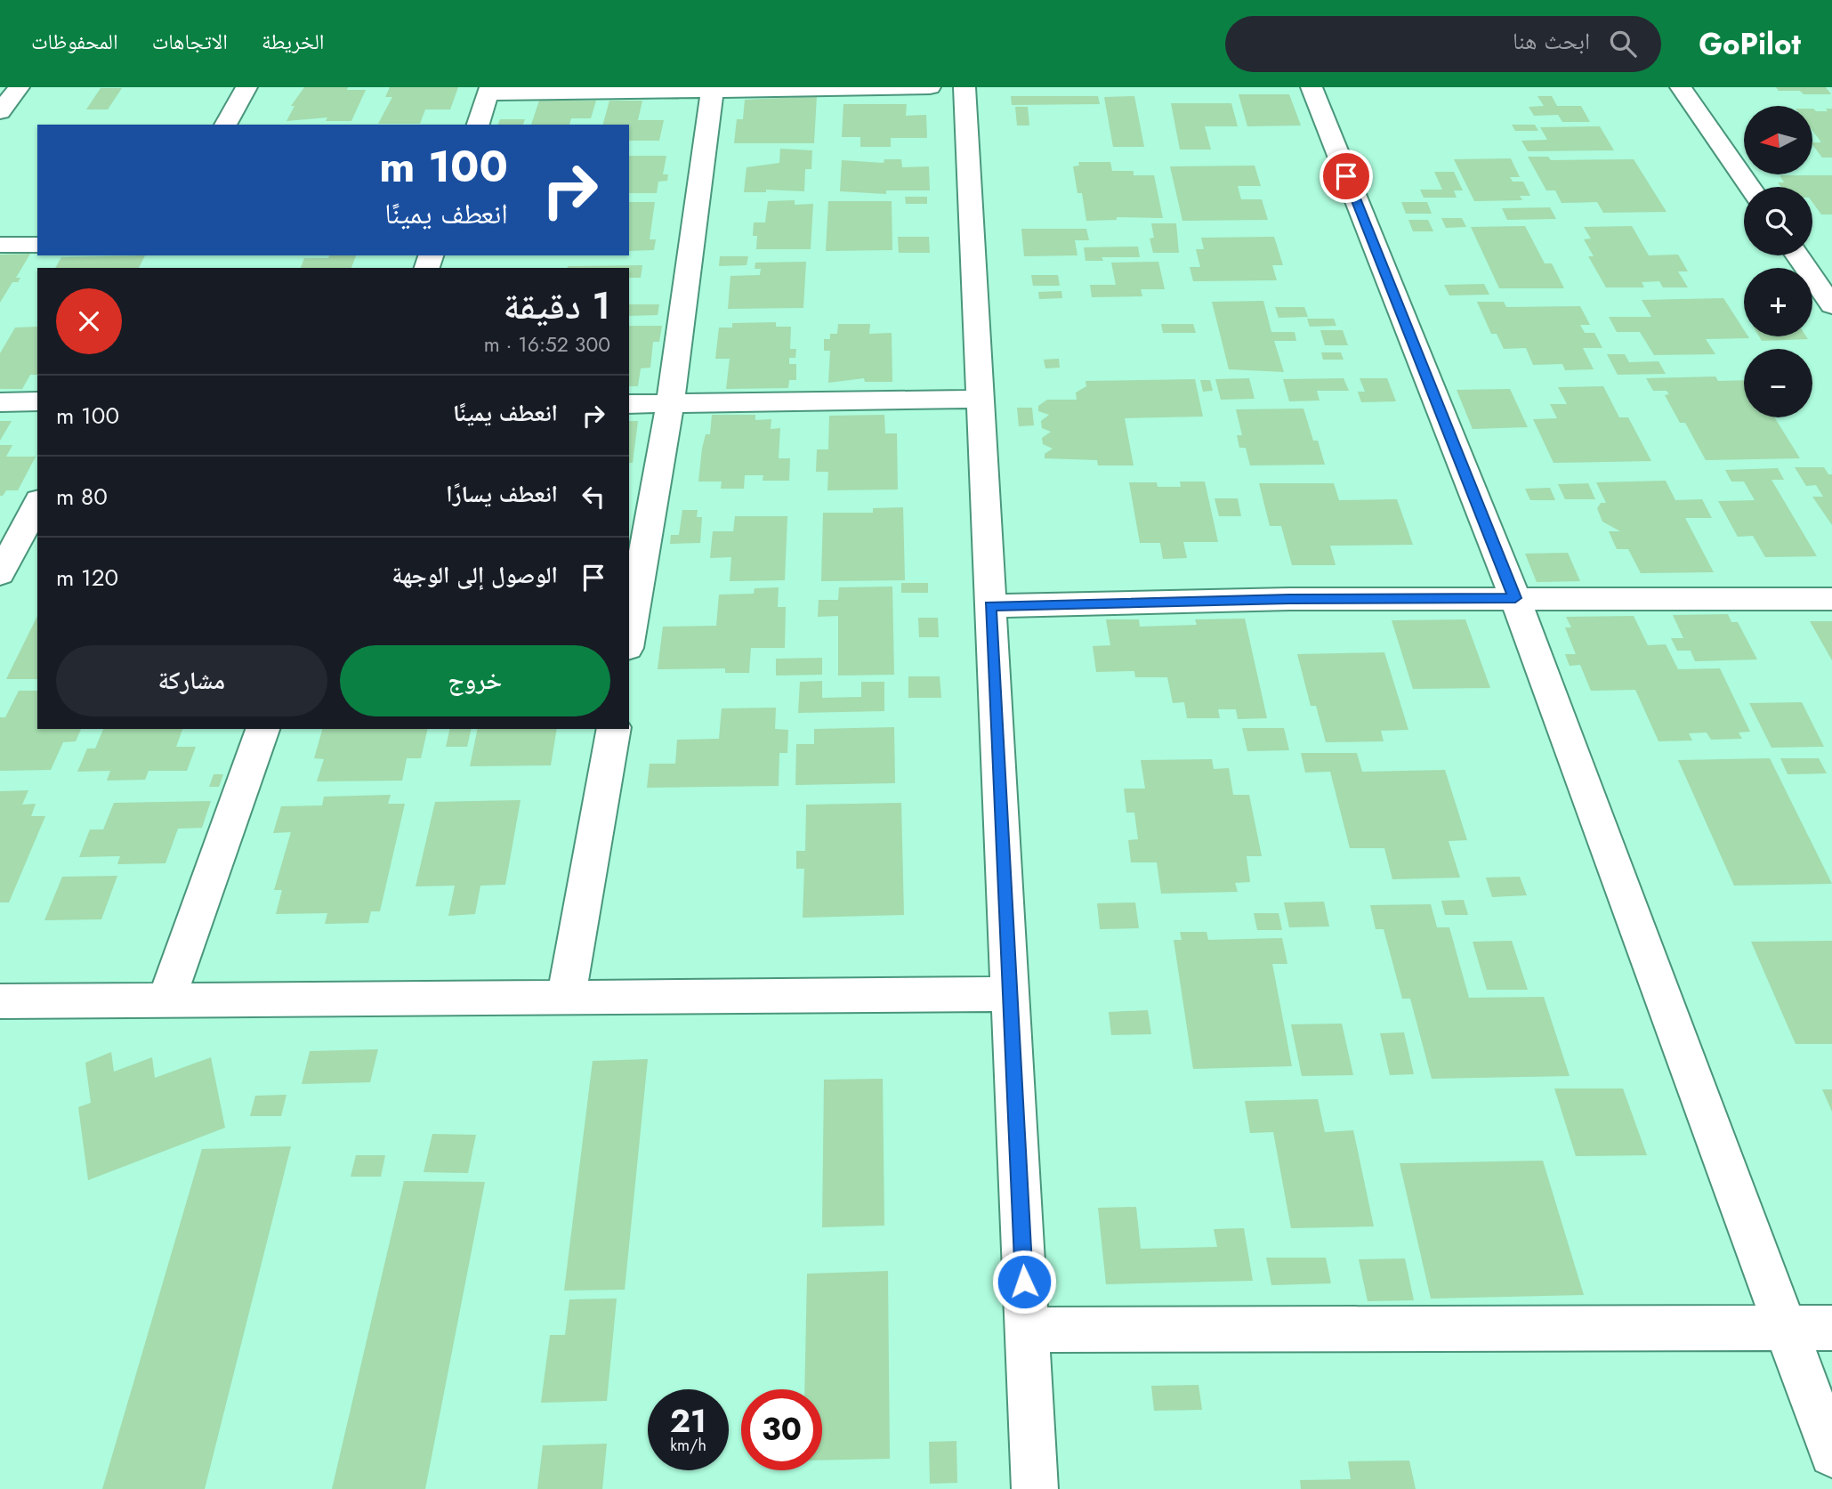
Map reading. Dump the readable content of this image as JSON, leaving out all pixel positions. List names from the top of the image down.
{
  "north": "left",
  "page": {
    "header": "GoPilot",
    "search": "ابحث هنا",
    "nav": ["الخريطة", "الاتجاهات", "المحفوظات"],
    "map_buttons": ["+", "−"],
    "turn": ["100 m", "انعطف يمينًا"],
    "heading": ["1 دقيقة", "300 m · 16:52"],
    "list": [
      {
        "name": "انعطف يمينًا",
        "value": "100 m"
      },
      {
        "name": "انعطف يسارًا",
        "value": "80 m"
      },
      {
        "name": "الوصول إلى الوجهة",
        "value": "120 m"
      }
    ],
    "buttons": ["خروج", "مشاركة"],
    "speed": "21 km/h",
    "limit": "30"
  }
}
